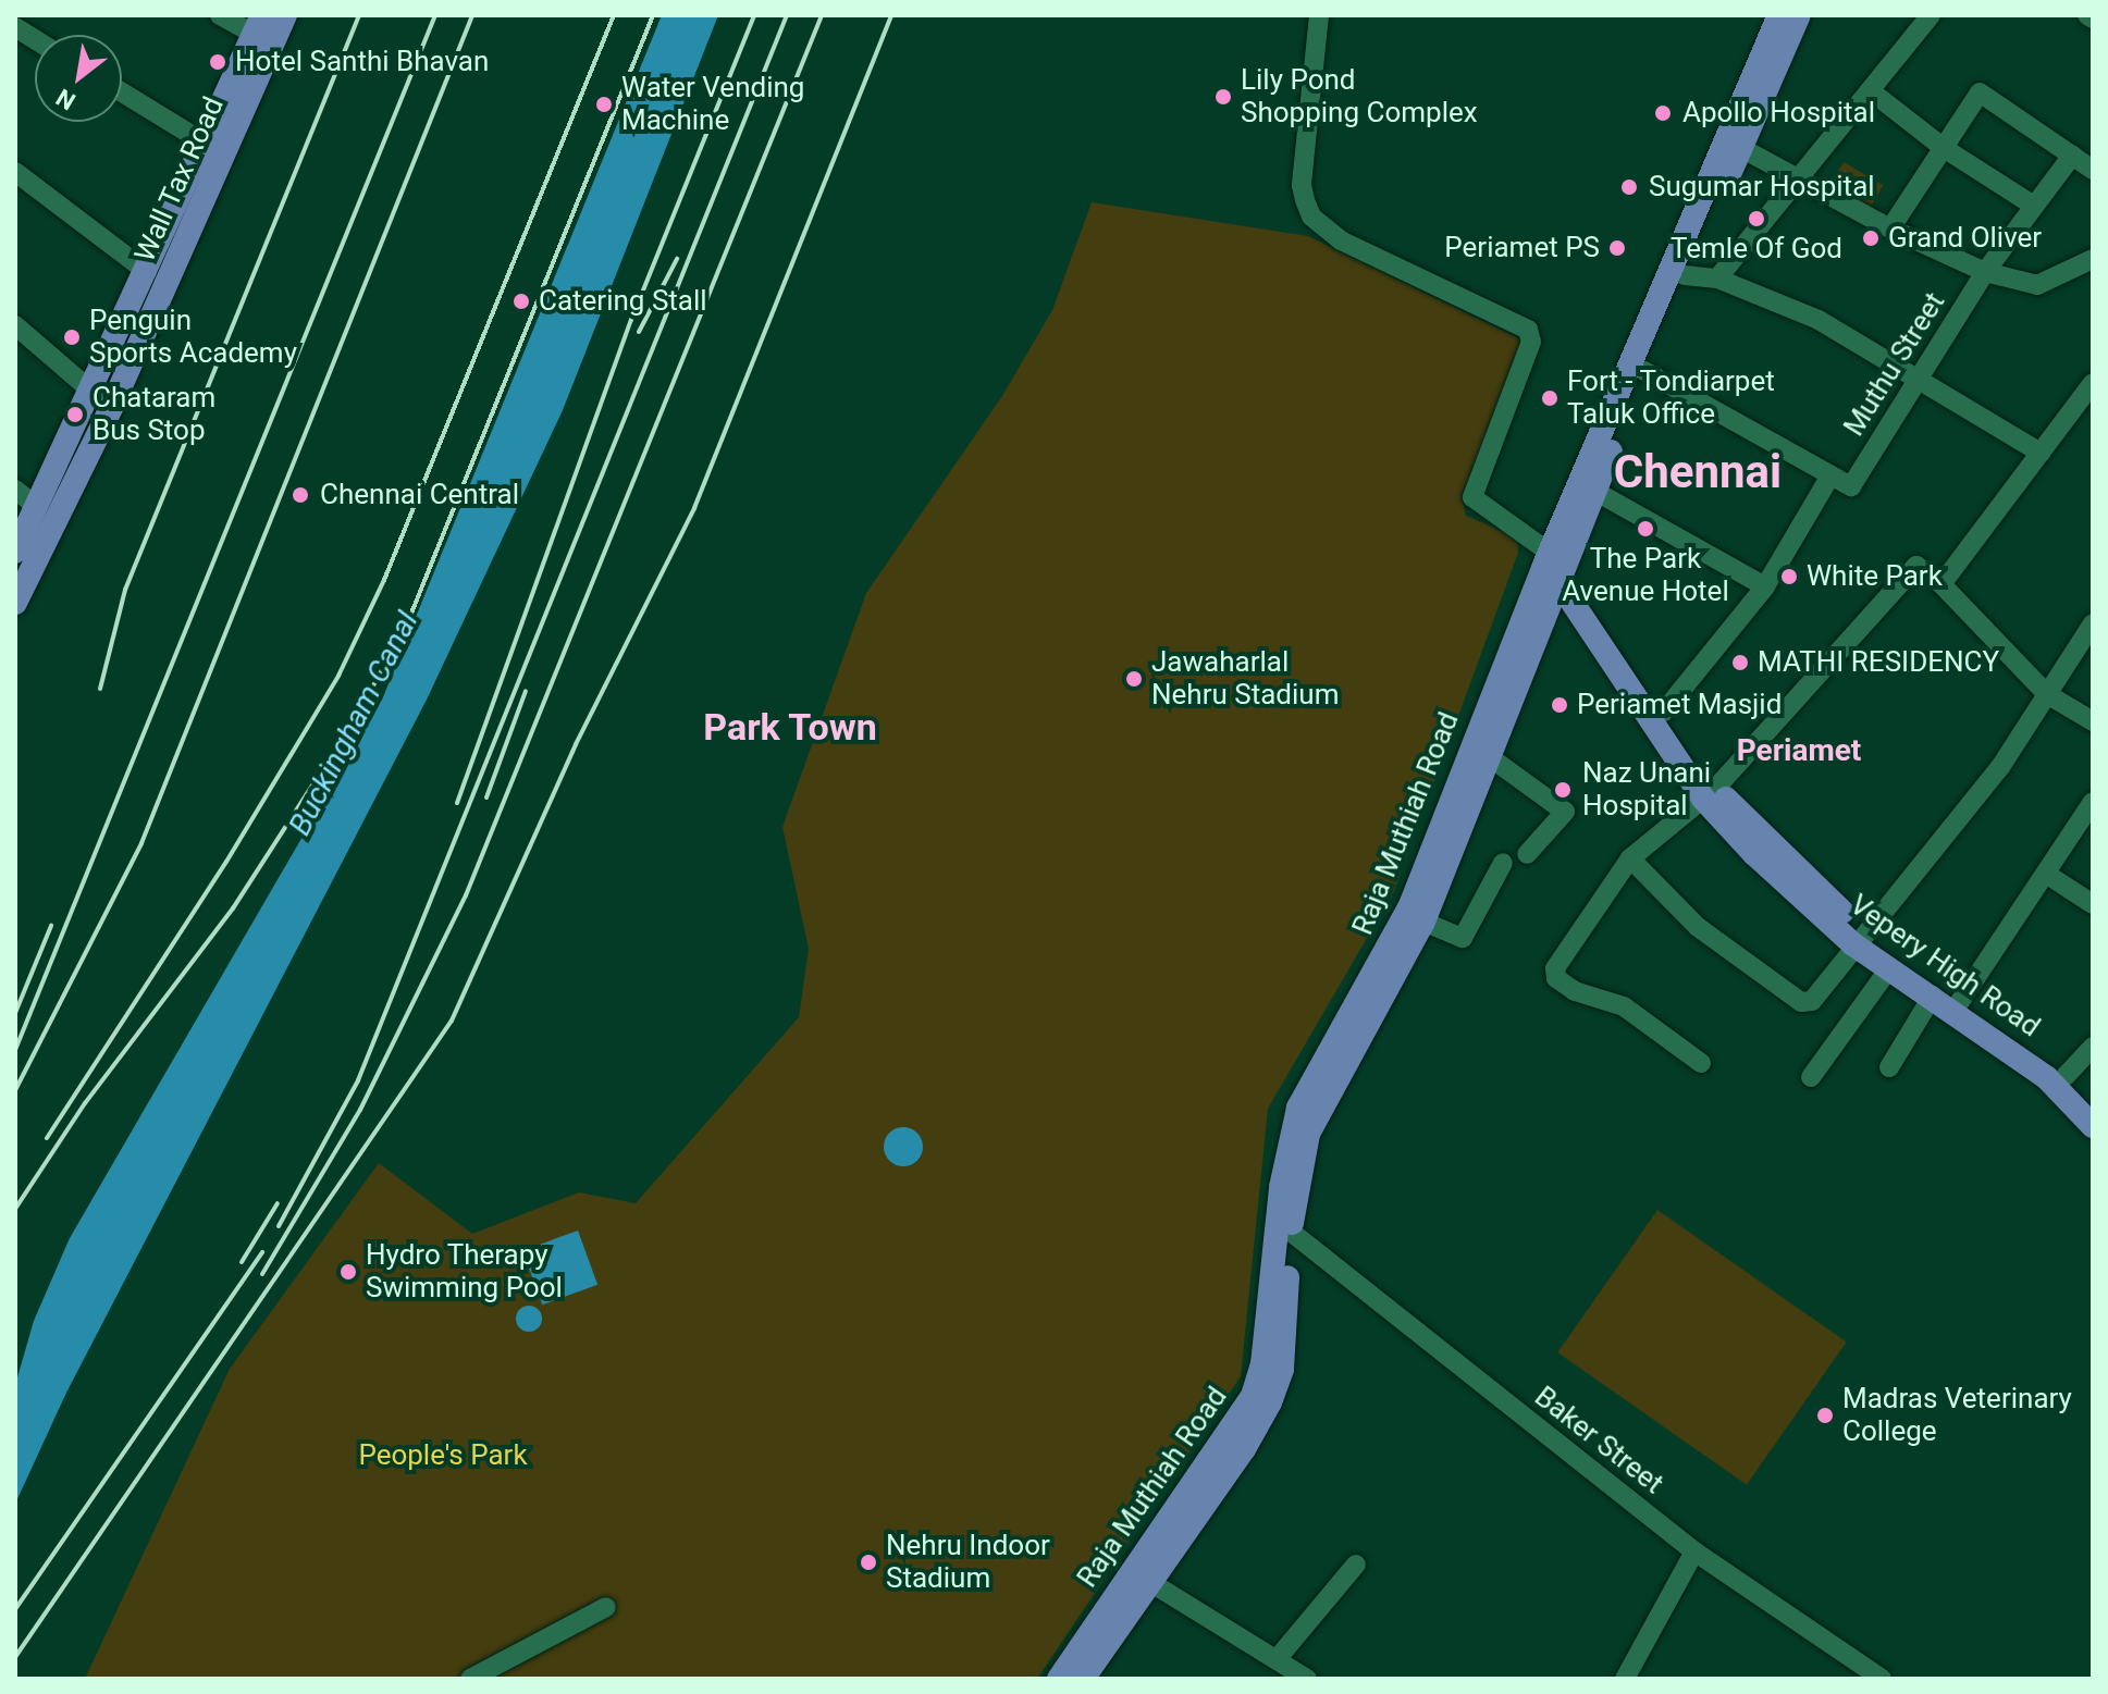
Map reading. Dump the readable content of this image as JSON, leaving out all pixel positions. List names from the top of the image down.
{
  "streets": {
    "main road": ["Wall Tax Road", "Raja Muthiah Road", "Vepery High Road"],
    "street": ["Muthu Street", "Baker Street"]
  },
  "crossings": [
    ["Raja Muthiah Road", "Vepery High Road"],
    ["Raja Muthiah Road", "Baker Street"]
  ],
  "districts": ["Chennai", "Park Town", "Periamet"],
  "water": ["Buckingham Canal"],
  "parks": ["People's Park"],
  "places": [
    "Hotel Santhi Bhavan",
    "Lily Pond Shopping Complex",
    "Water Vending Machine",
    "Apollo Hospital",
    "Sugumar Hospital",
    "Temle Of God",
    "Grand Oliver",
    "Periamet PS",
    "Catering Stall",
    "Penguin Sports Academy",
    "Fort - Tondiarpet Taluk Office",
    "Chataram Bus Stop",
    "Chennai Central",
    "The Park Avenue Hotel",
    "White Park",
    "MATHI RESIDENCY",
    "Jawaharlal Nehru Stadium",
    "Periamet Masjid",
    "Naz Unani Hospital",
    "Hydro Therapy Swimming Pool",
    "Madras Veterinary College",
    "Nehru Indoor Stadium"
  ],
  "north": "bottom left"
}
